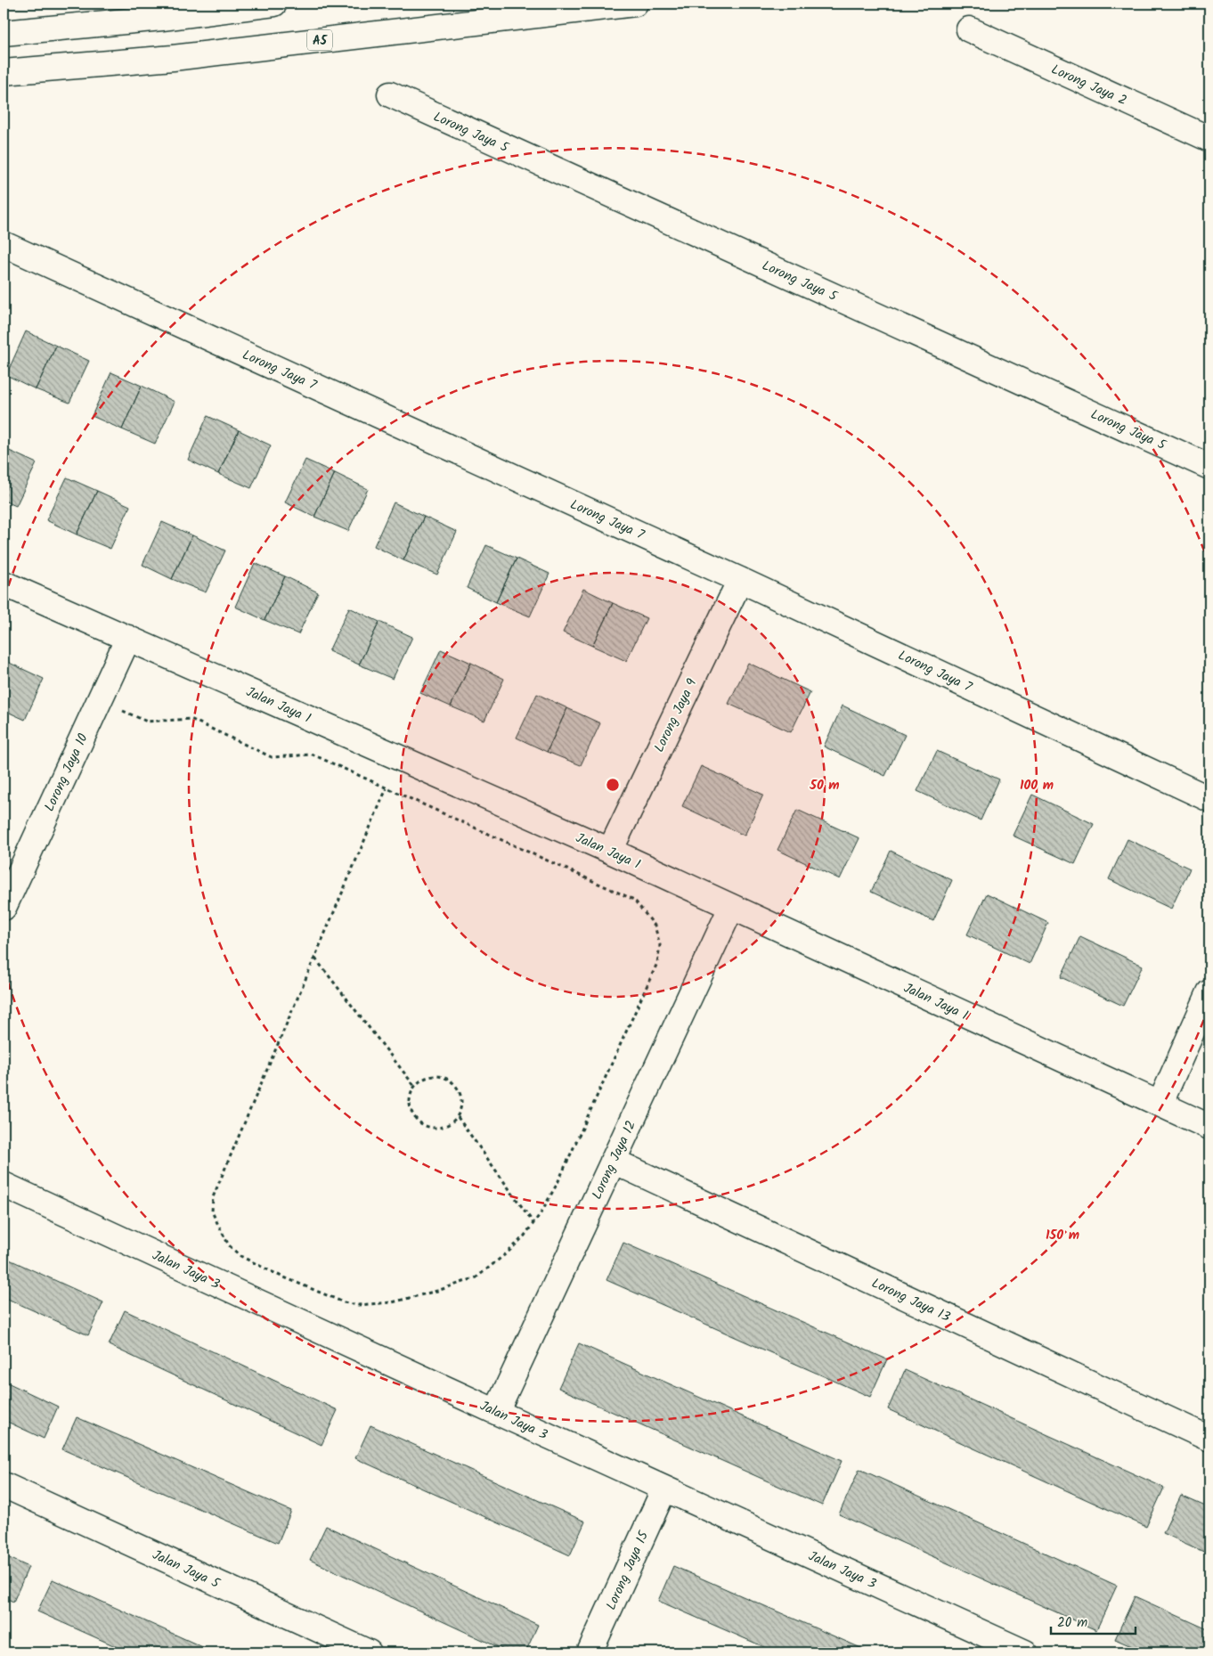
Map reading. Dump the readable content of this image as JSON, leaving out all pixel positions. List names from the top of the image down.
{
  "streets": {
    "main road": [
      "A5",
      "Lorong Jaya 2",
      "Lorong Jaya 5",
      "Lorong Jaya 7",
      "Jalan Jaya 1",
      "Lorong Jaya 9",
      "Lorong Jaya 10",
      "Lorong Jaya 12",
      "Jalan Jaya 3",
      "Lorong Jaya 13",
      "Jalan Jaya 5",
      "Lorong Jaya 15"
    ]
  },
  "crossings": [
    ["Lorong Jaya 7", "Lorong Jaya 9"],
    ["Jalan Jaya 1", "Lorong Jaya 9"],
    ["Jalan Jaya 1", "Lorong Jaya 10"],
    ["Jalan Jaya 1", "Lorong Jaya 12"],
    ["Lorong Jaya 12", "Jalan Jaya 3"],
    ["Lorong Jaya 12", "Lorong Jaya 13"],
    ["Jalan Jaya 3", "Lorong Jaya 15"]
  ],
  "scale_bar": "20 m",
  "rings": ["50 m", "100 m", "150 m"]
}
